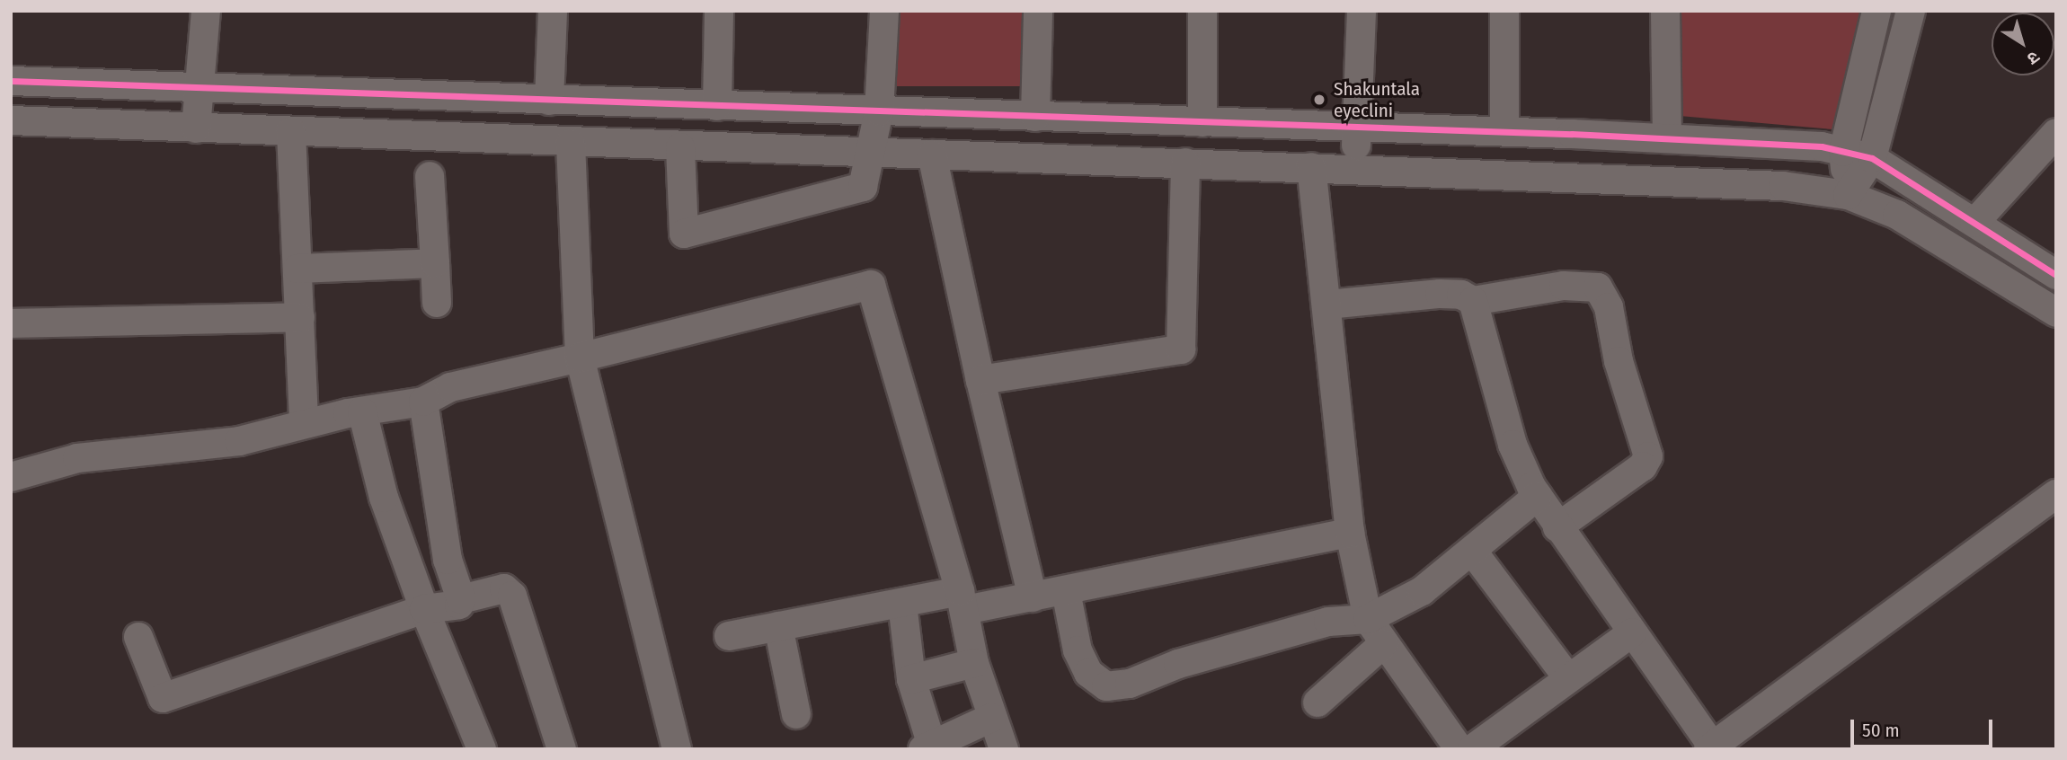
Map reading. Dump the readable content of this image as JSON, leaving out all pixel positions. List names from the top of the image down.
{
  "places": ["Shakuntala eyeclini"],
  "scale_bar": "50 m",
  "north": "bottom right"
}
